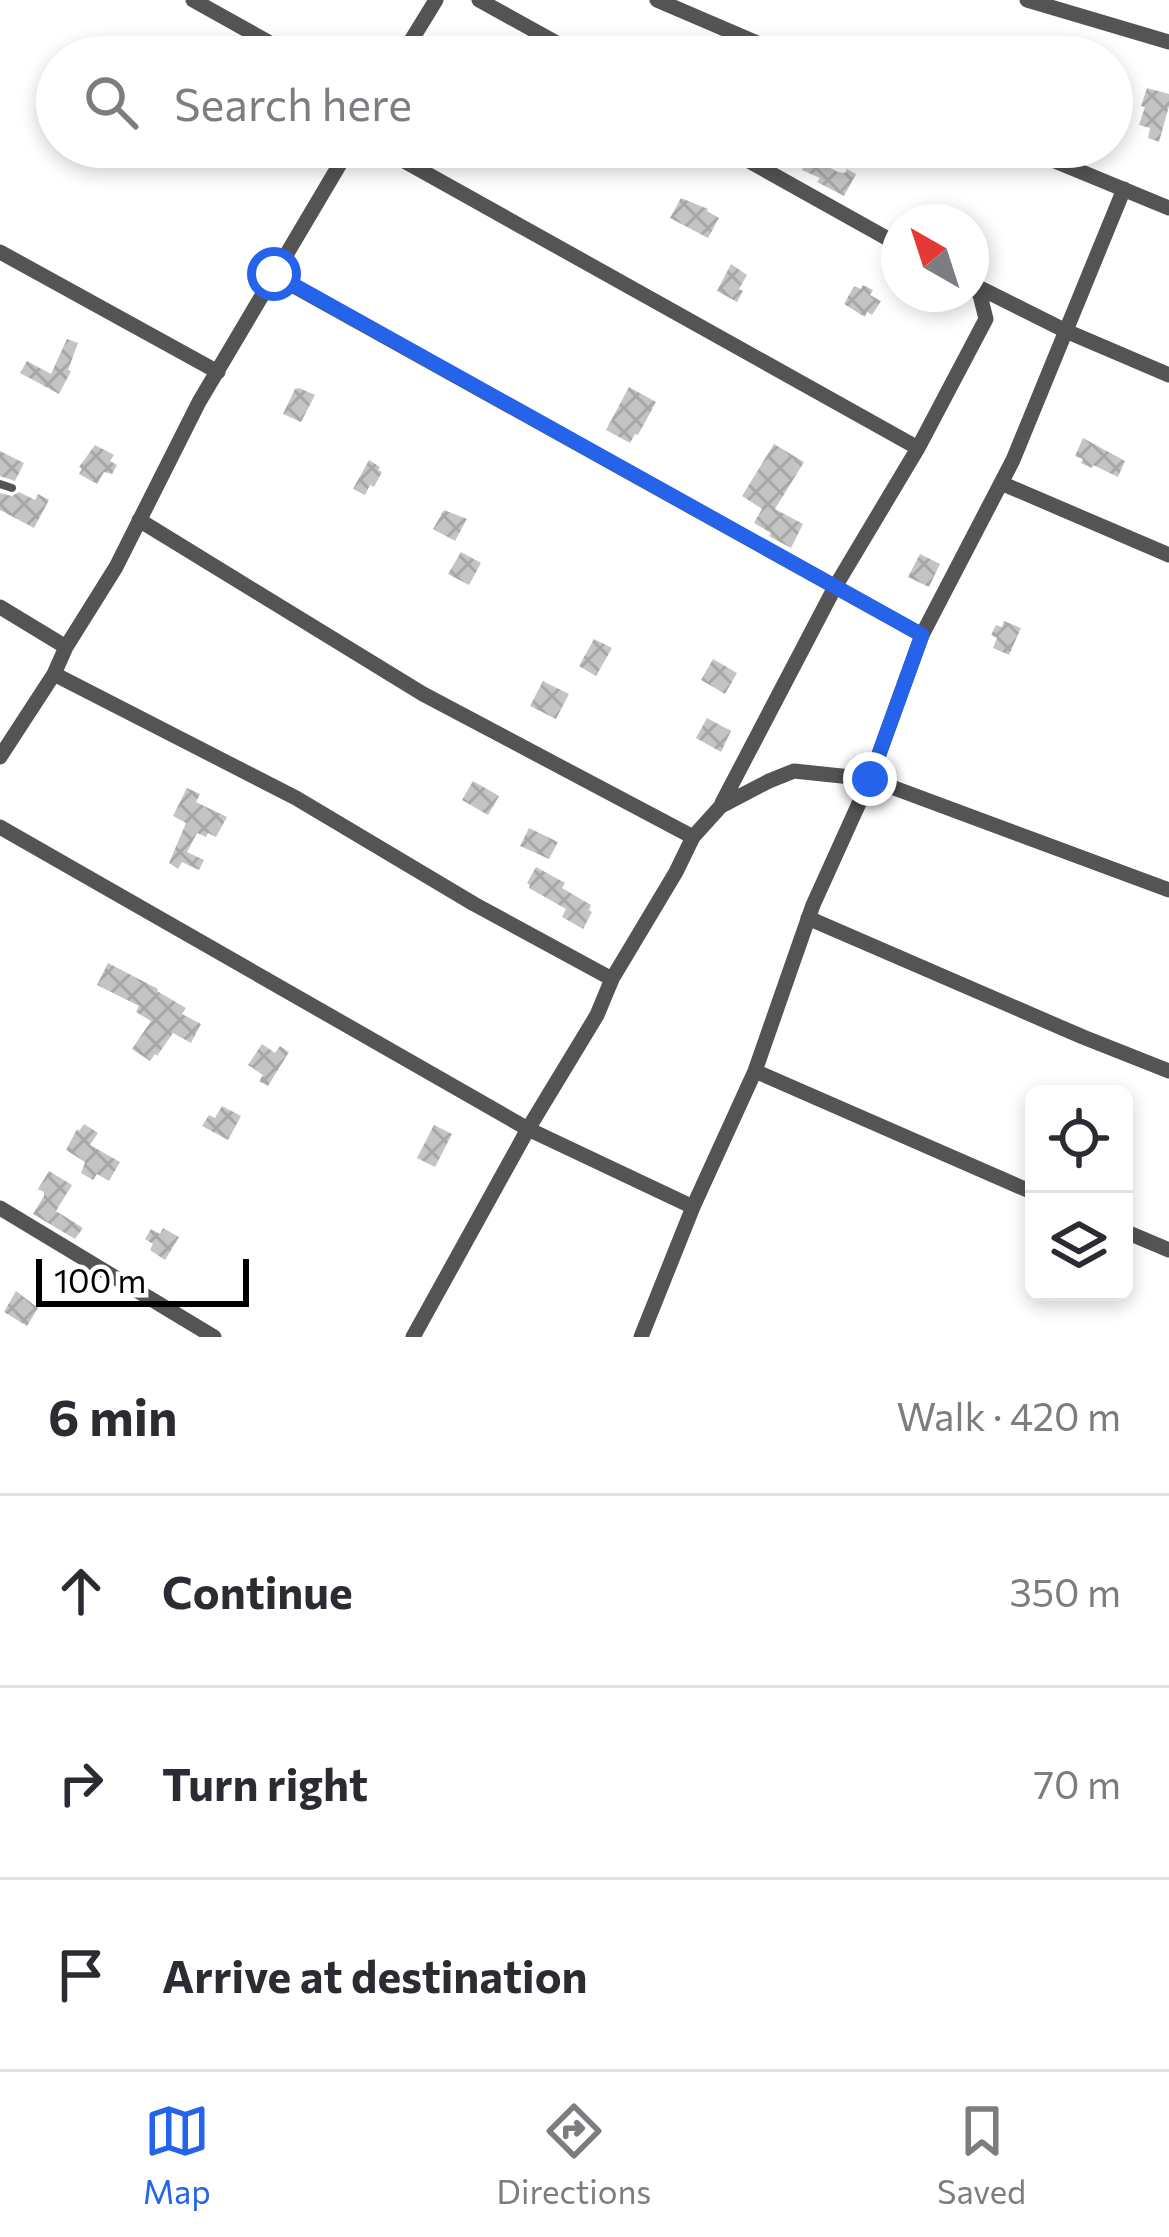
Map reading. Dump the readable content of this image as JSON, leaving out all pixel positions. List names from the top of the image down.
{
  "scale_bar": "100 m",
  "north": "top left",
  "page": {
    "search": "Search here",
    "scale": "100 m",
    "heading": ["6 min", "Walk · 420 m"],
    "list": [
      ["Continue", "350 m"],
      ["Turn right", "70 m"],
      "Arrive at destination"
    ],
    "nav": ["Map", "Directions", "Saved"]
  }
}
